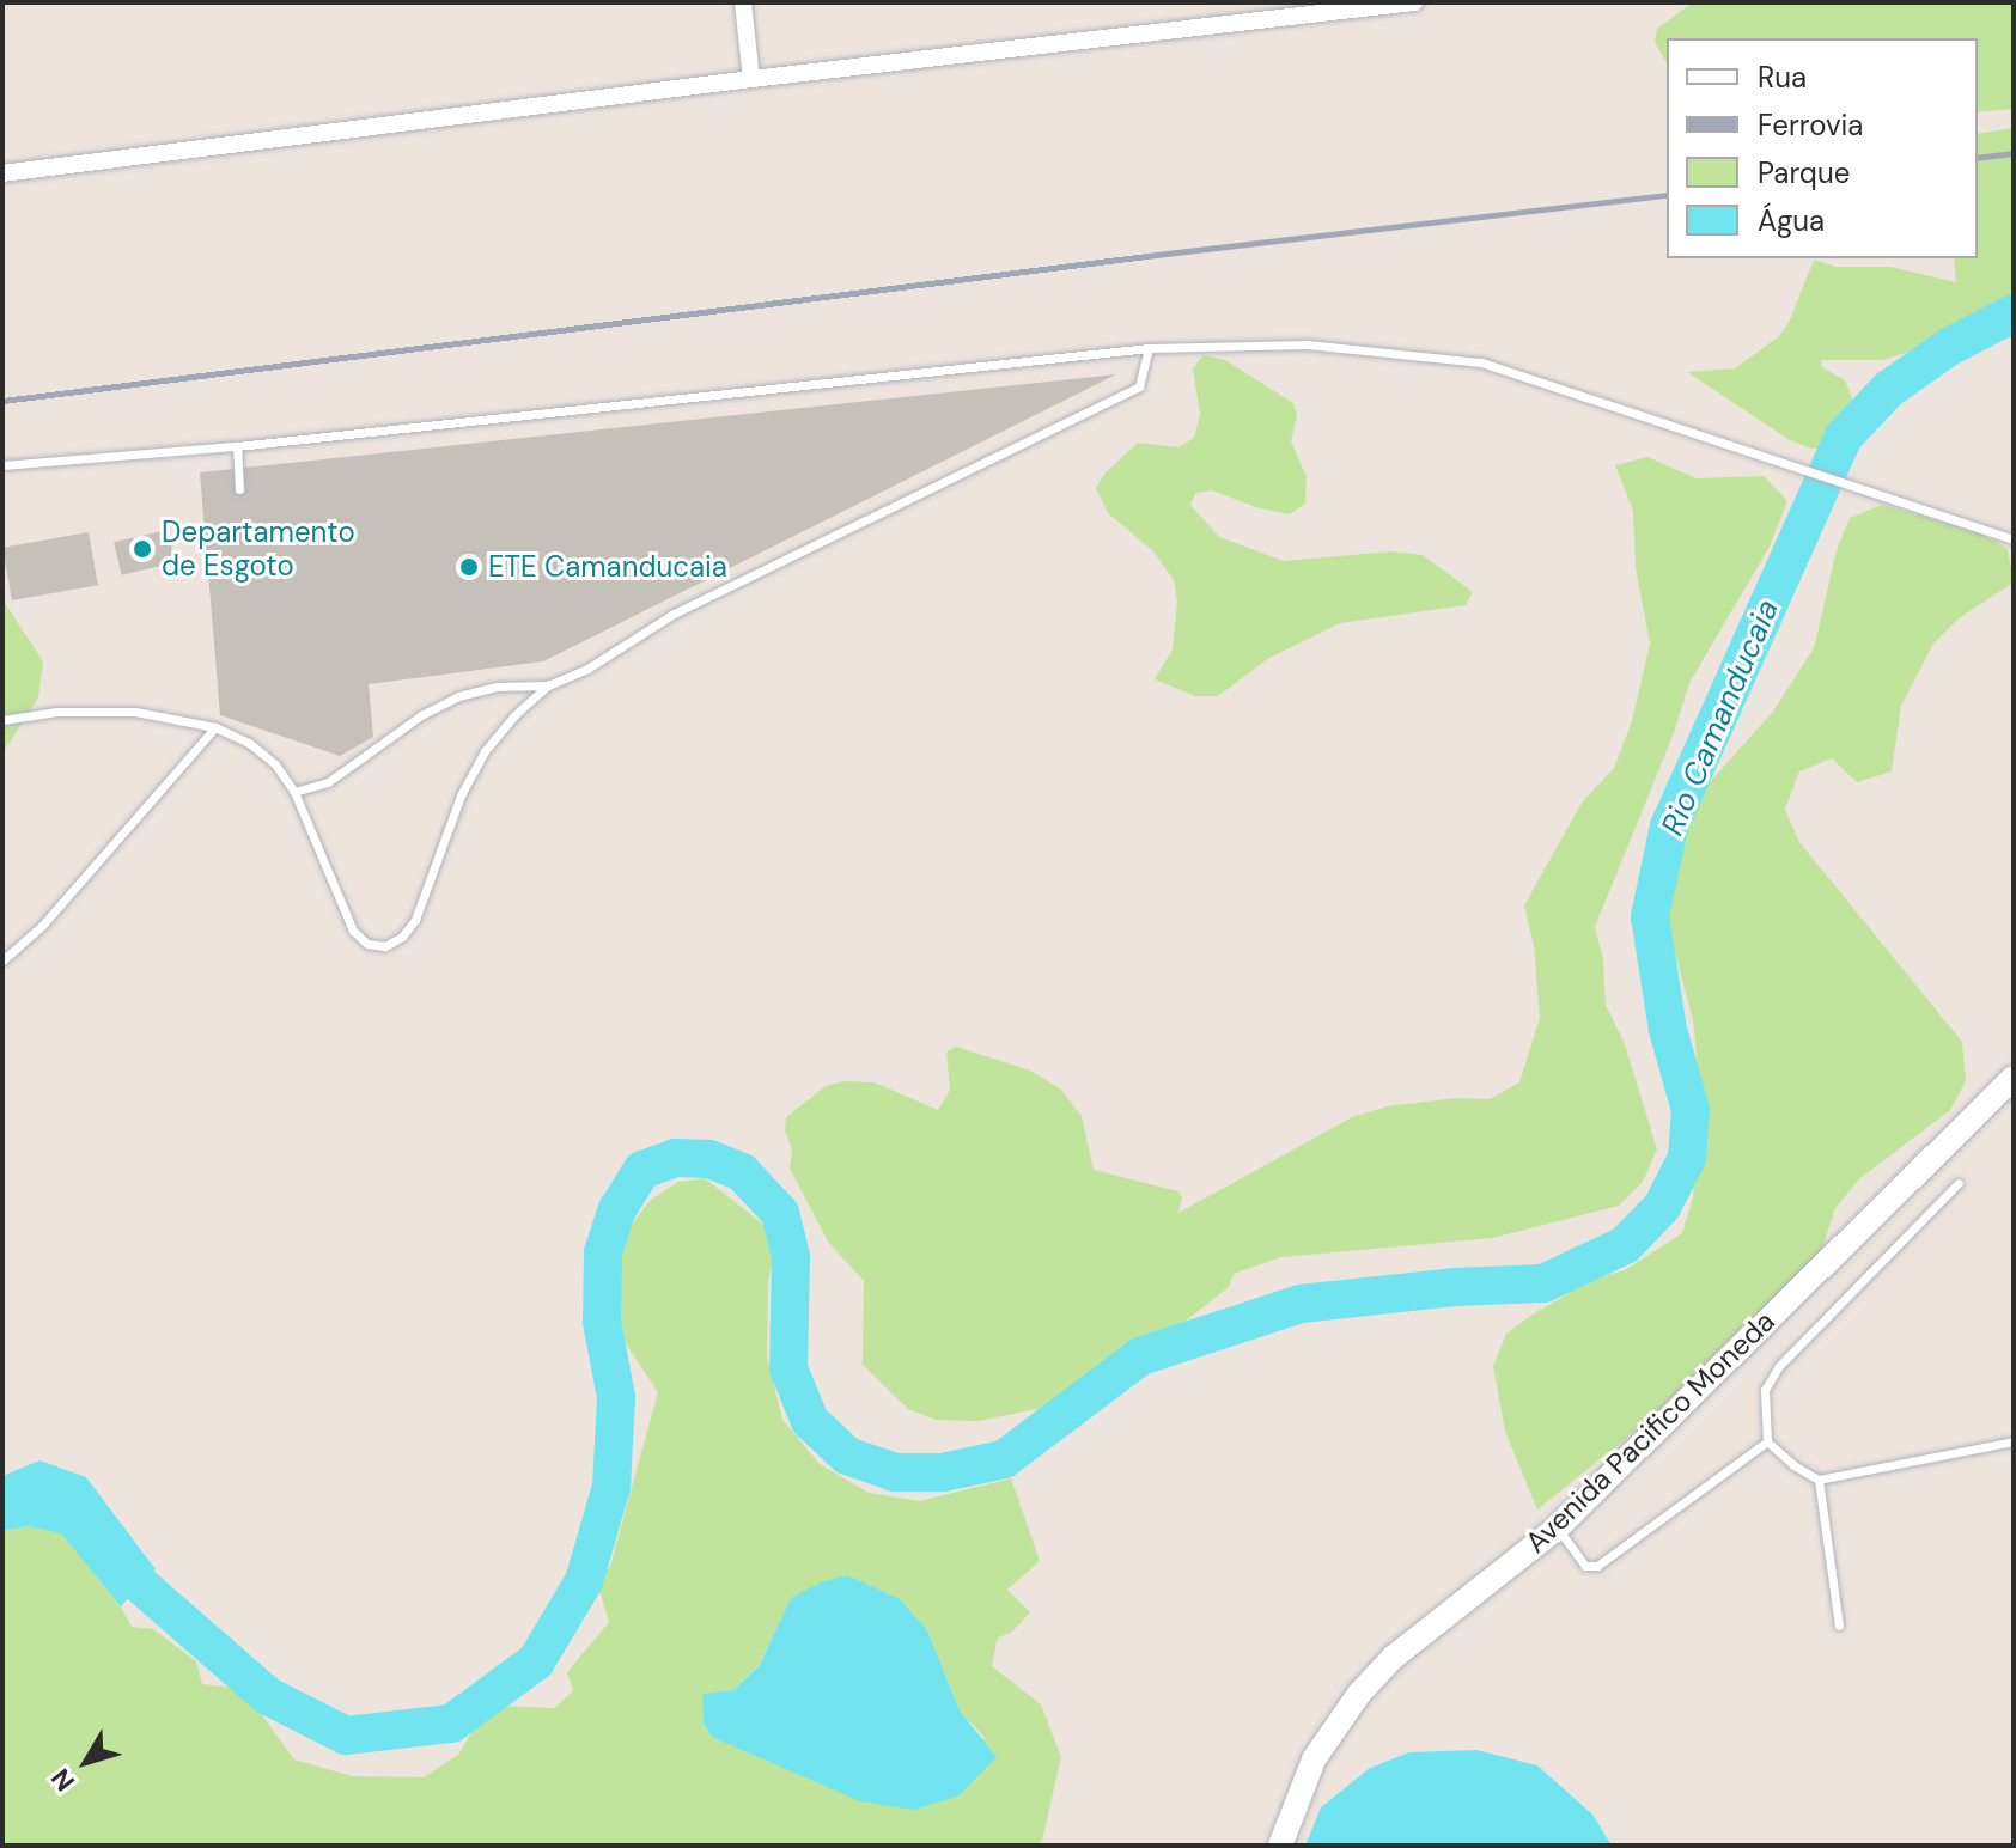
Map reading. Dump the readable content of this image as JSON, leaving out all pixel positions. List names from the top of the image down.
{
  "streets": {
    "street": ["Avenida Pacifico Moneda"]
  },
  "water": ["Rio Camanducaia"],
  "places": ["Departamento de Esgoto", "ETE Camanducaia"],
  "legend": [
    "Rua",
    "Ferrovia",
    "Parque",
    "Água"
  ],
  "north": "bottom left"
}
